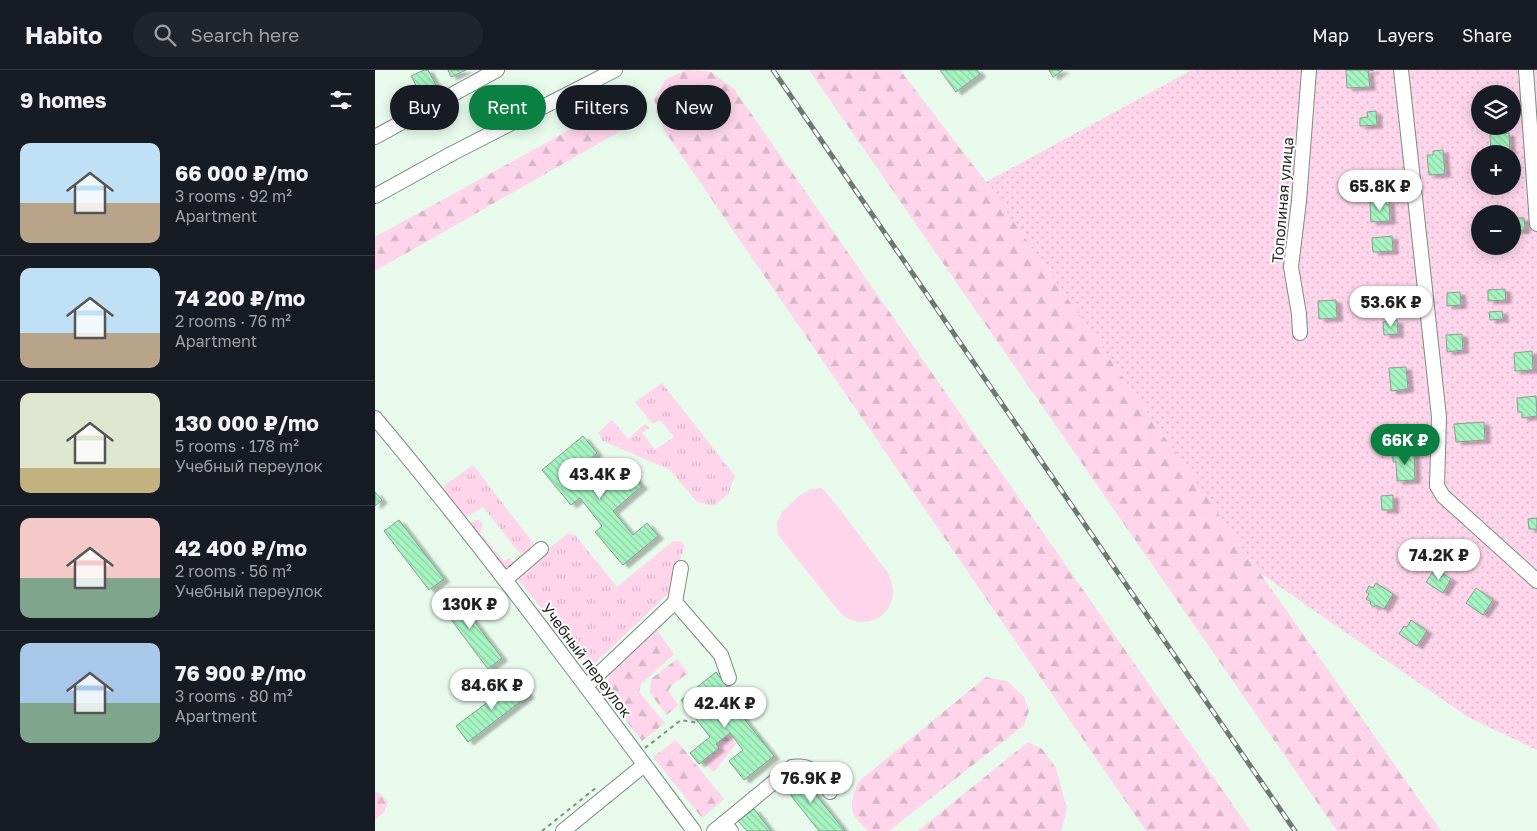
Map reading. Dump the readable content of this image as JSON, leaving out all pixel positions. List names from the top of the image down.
{
  "streets": {
    "street": ["Тополиная улица", "Учебный переулок"]
  },
  "page": {
    "header": "Habito",
    "search": "Search here",
    "nav": ["Map", "Layers", "Share"],
    "heading": "9 homes",
    "map_buttons": ["+", "−"],
    "chip": [
      "Buy",
      "Rent",
      "Filters",
      "New"
    ],
    "list": [
      {
        "name": "66 000 ₽/mo",
        "note": "3 rooms · 92 m² · Apartment"
      },
      {
        "name": "74 200 ₽/mo",
        "note": "2 rooms · 76 m² · Apartment"
      },
      {
        "name": "130 000 ₽/mo",
        "note": "5 rooms · 178 m² · Учебный переулок"
      },
      {
        "name": "42 400 ₽/mo",
        "note": "2 rooms · 56 m² · Учебный переулок"
      },
      {
        "name": "76 900 ₽/mo",
        "note": "3 rooms · 80 m² · Apartment"
      }
    ],
    "price": [
      "65.8K ₽",
      "53.6K ₽",
      "66K ₽",
      "43.4K ₽",
      "74.2K ₽",
      "130K ₽",
      "84.6K ₽",
      "42.4K ₽",
      "76.9K ₽"
    ]
  }
}
